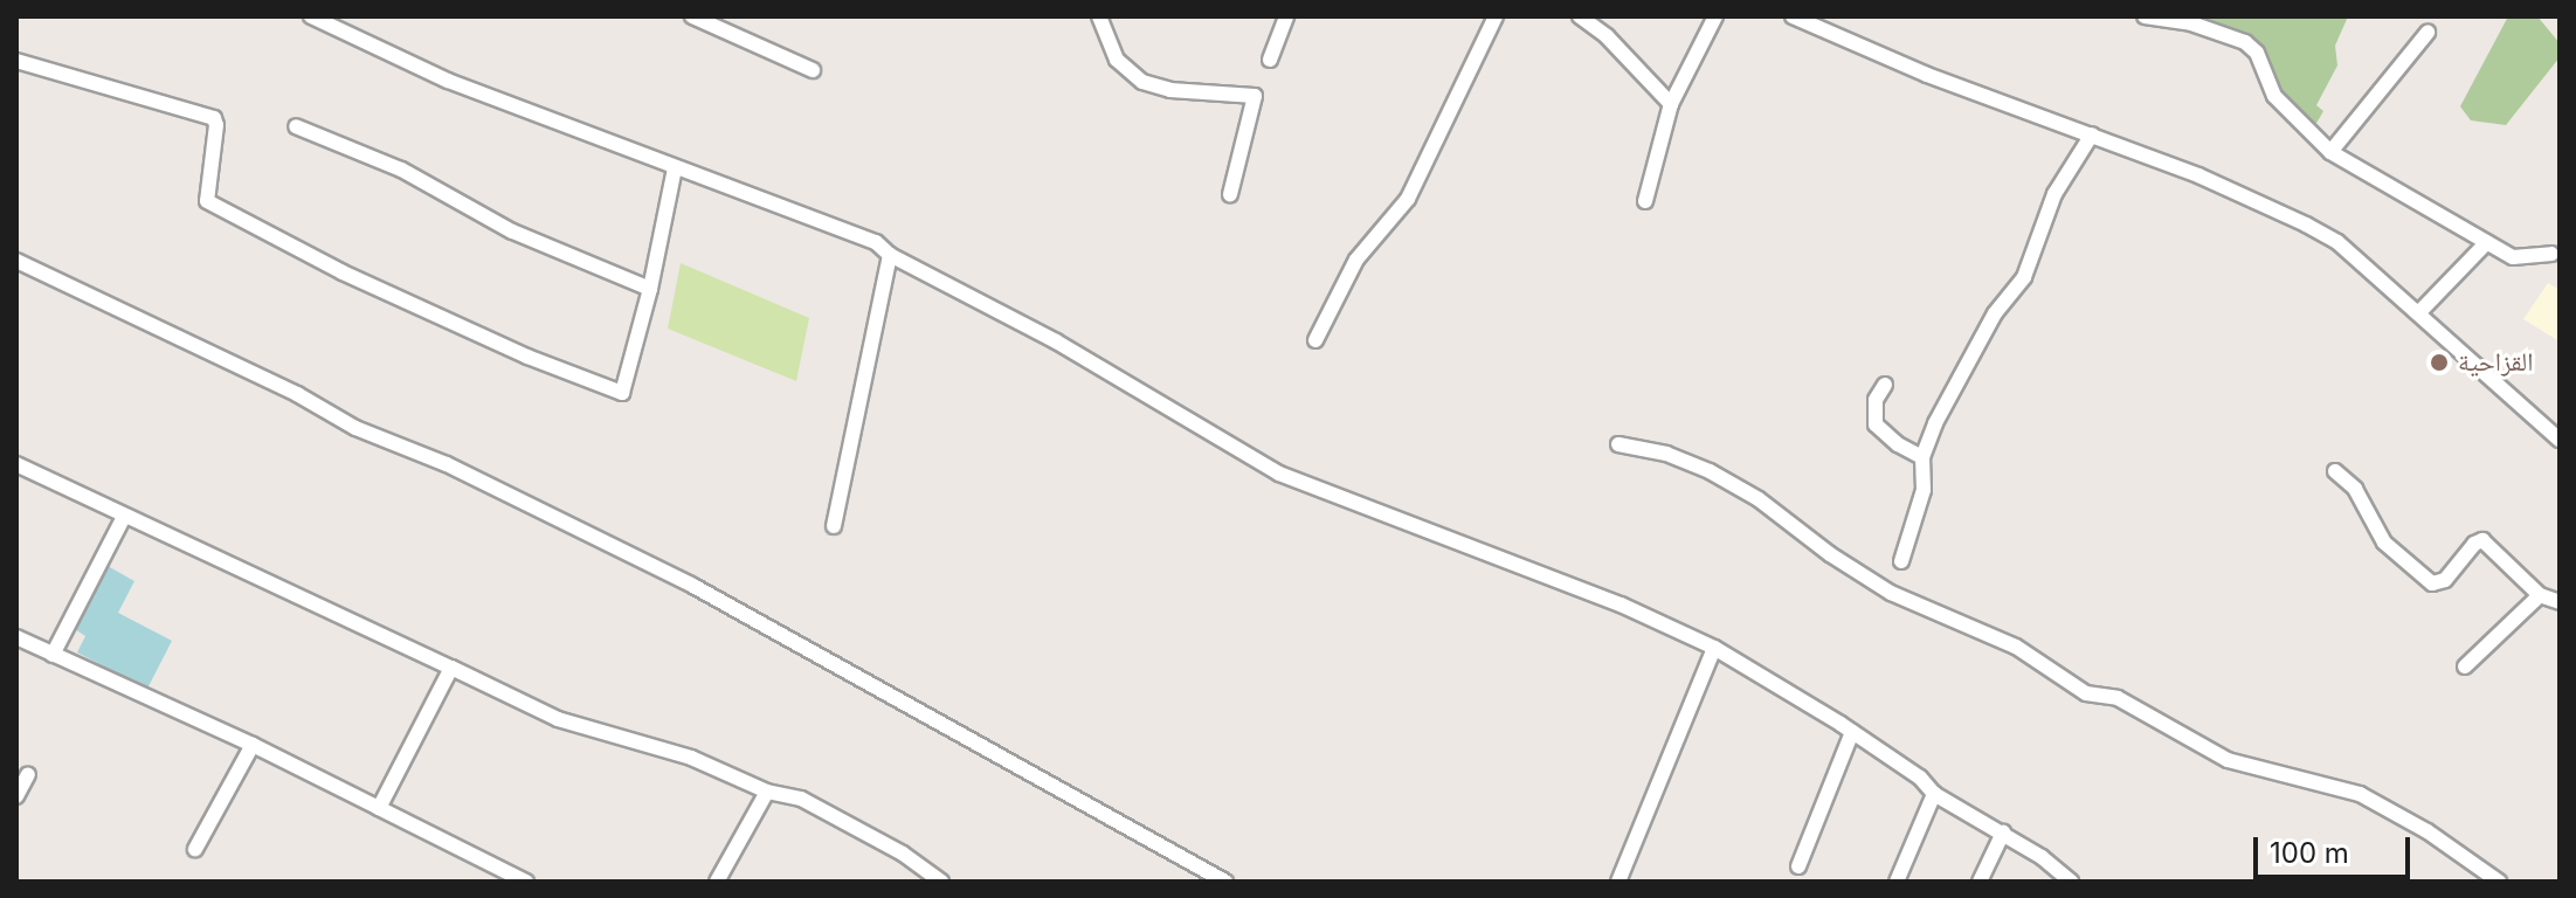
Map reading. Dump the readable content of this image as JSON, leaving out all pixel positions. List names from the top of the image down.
{
  "places": ["القزاحية"],
  "scale_bar": "100 m"
}
